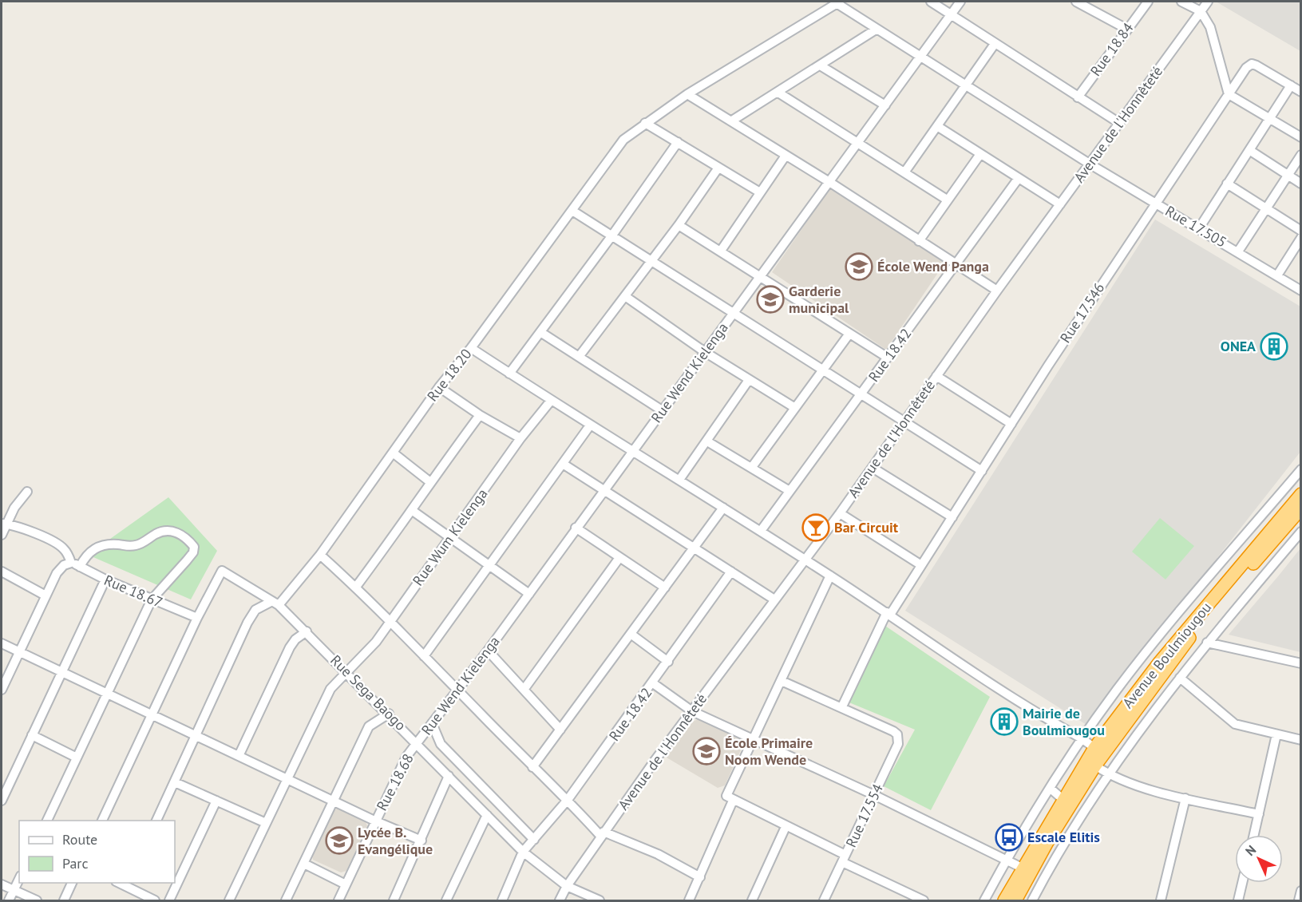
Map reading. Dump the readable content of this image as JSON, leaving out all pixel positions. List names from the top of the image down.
{
  "streets": {
    "highway": ["Avenue Boulmiougou"],
    "street": [
      "Rue 18.84",
      "Avenue de l'Honnêteté",
      "Rue 17.505",
      "Rue 17.546",
      "Rue 18.42",
      "Rue Wend Kielenga",
      "Rue 18.20",
      "Rue Wum Kielenga",
      "Rue 18.67",
      "Rue Sega Baogo",
      "Rue 18.68",
      "Rue 17.554"
    ]
  },
  "crossings": [
    ["Avenue de l'Honnêteté", "Rue 17.505"],
    ["Avenue de l'Honnêteté", "Rue Sega Baogo"],
    ["Rue 17.505", "Rue 17.546"],
    ["Rue 17.505", "Rue Wend Kielenga"],
    ["Rue 17.505", "Rue 18.20"],
    ["Rue 17.546", "Rue 17.554"],
    ["Rue 18.42", "Rue Sega Baogo"],
    ["Rue Wend Kielenga", "Rue Sega Baogo"],
    ["Rue Wend Kielenga", "Rue 18.68"],
    ["Rue 18.20", "Rue Sega Baogo"],
    ["Rue Wum Kielenga", "Rue Sega Baogo"],
    ["Rue 18.67", "Rue Sega Baogo"],
    ["Rue Sega Baogo", "Rue 18.68"]
  ],
  "places": {
    "school or university": [
      "École Wend Panga",
      "Garderie municipal",
      "École Primaire Noom Wende",
      "Lycée B. Evangélique"
    ],
    "building": ["ONEA", "Mairie de Boulmiougou"],
    "bar": ["Bar Circuit"],
    "bus stop": ["Escale Elitis"]
  },
  "legend": ["Route", "Parc"],
  "north": "top left"
}
